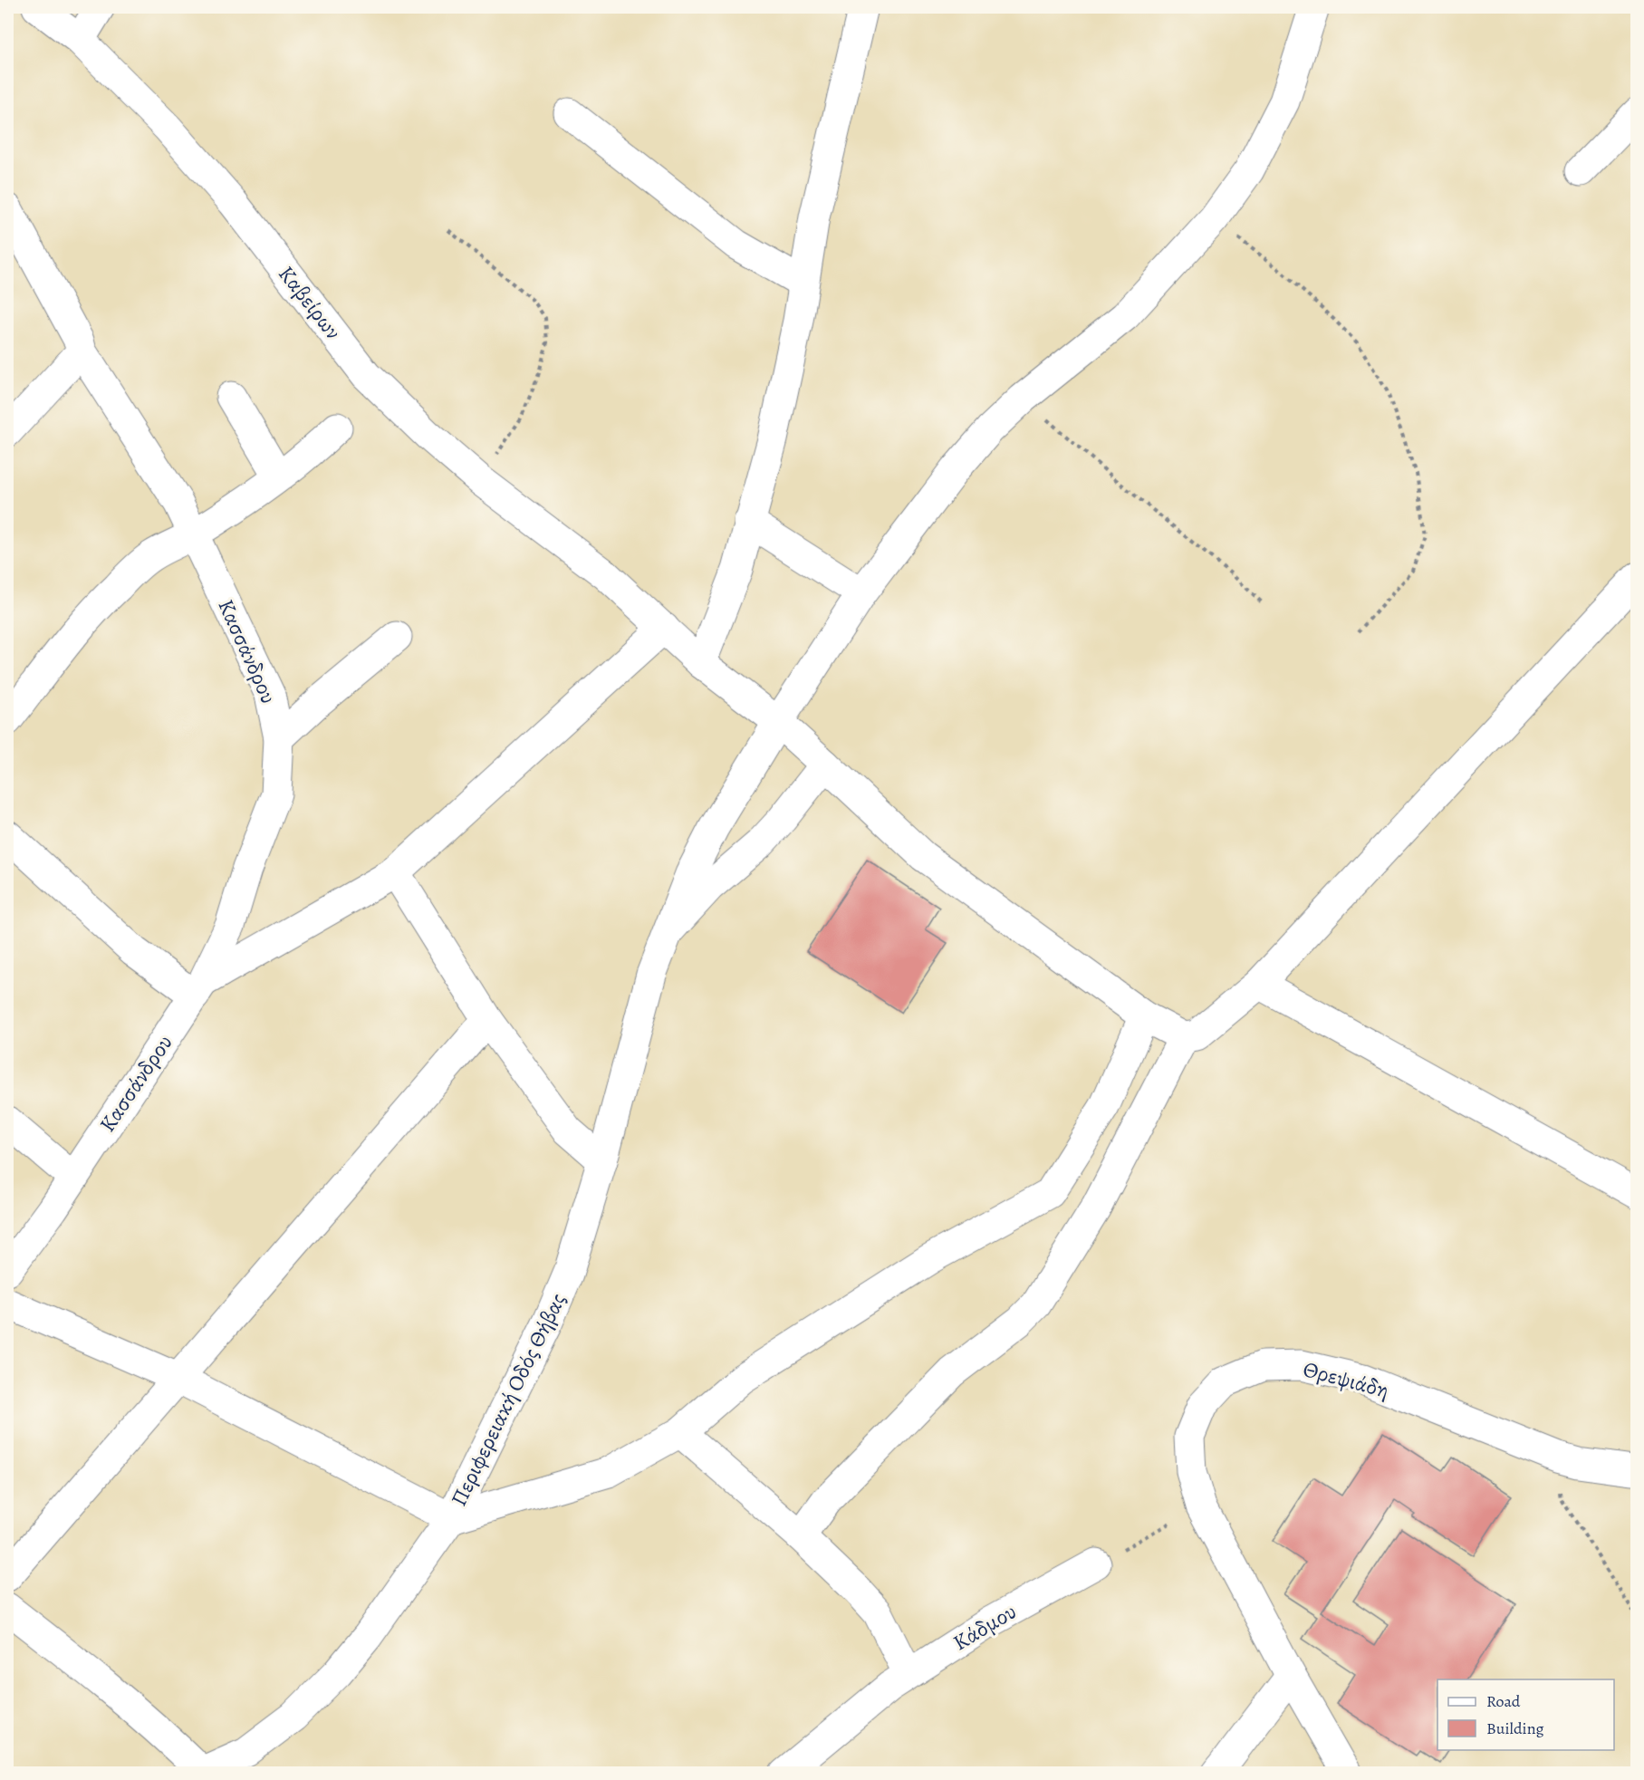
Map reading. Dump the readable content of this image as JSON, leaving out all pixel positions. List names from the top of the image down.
{
  "streets": {
    "street": [
      "Καβείρων",
      "Κασσάνδρου",
      "Θρεψιάδη",
      "Περιφερειακή Οδός Θήβας",
      "Κάδμου"
    ]
  },
  "crossings": [
    ["Καβείρων", "Περιφερειακή Οδός Θήβας"]
  ],
  "legend": ["Road", "Building"]
}
